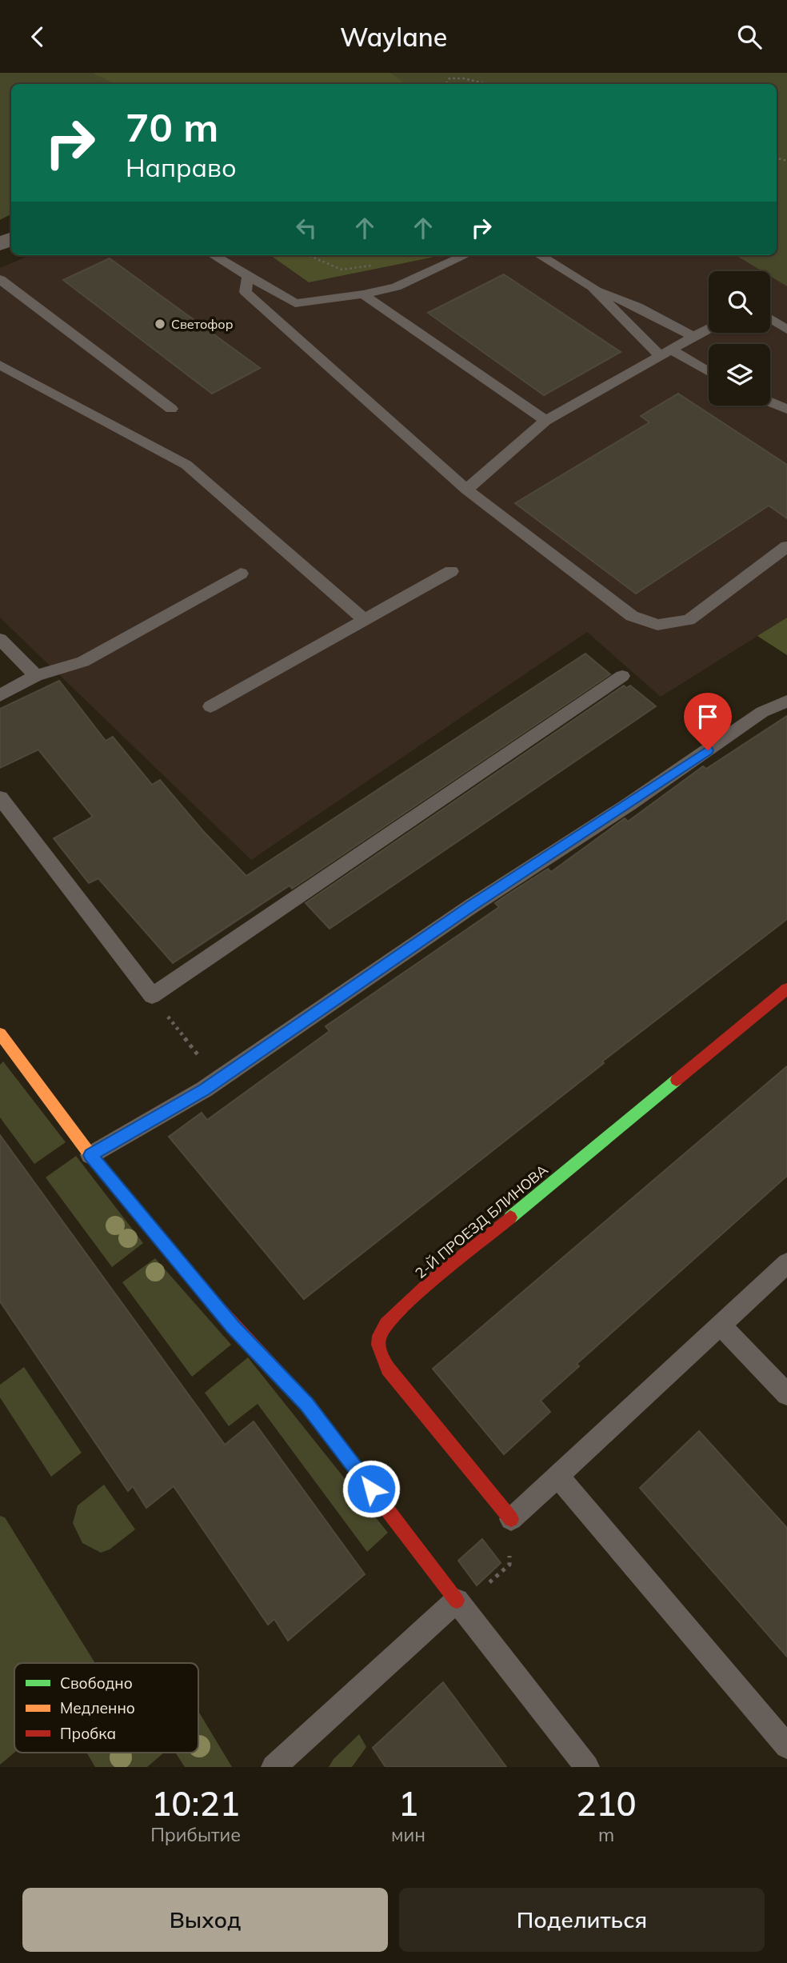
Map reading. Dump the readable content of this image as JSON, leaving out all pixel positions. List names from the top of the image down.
{
  "streets": {
    "street": ["2-Й ПРОЕЗД БЛИНОВА"]
  },
  "places": ["Светофор"],
  "legend": ["Свободно", "Медленно", "Пробка"],
  "page": {
    "header": "Waylane",
    "turn": ["70 m", "Направо"],
    "eta": [
      "10:21",
      "Прибытие",
      "1",
      "мин",
      "210",
      "m"
    ],
    "buttons": ["Выход", "Поделиться"]
  }
}
